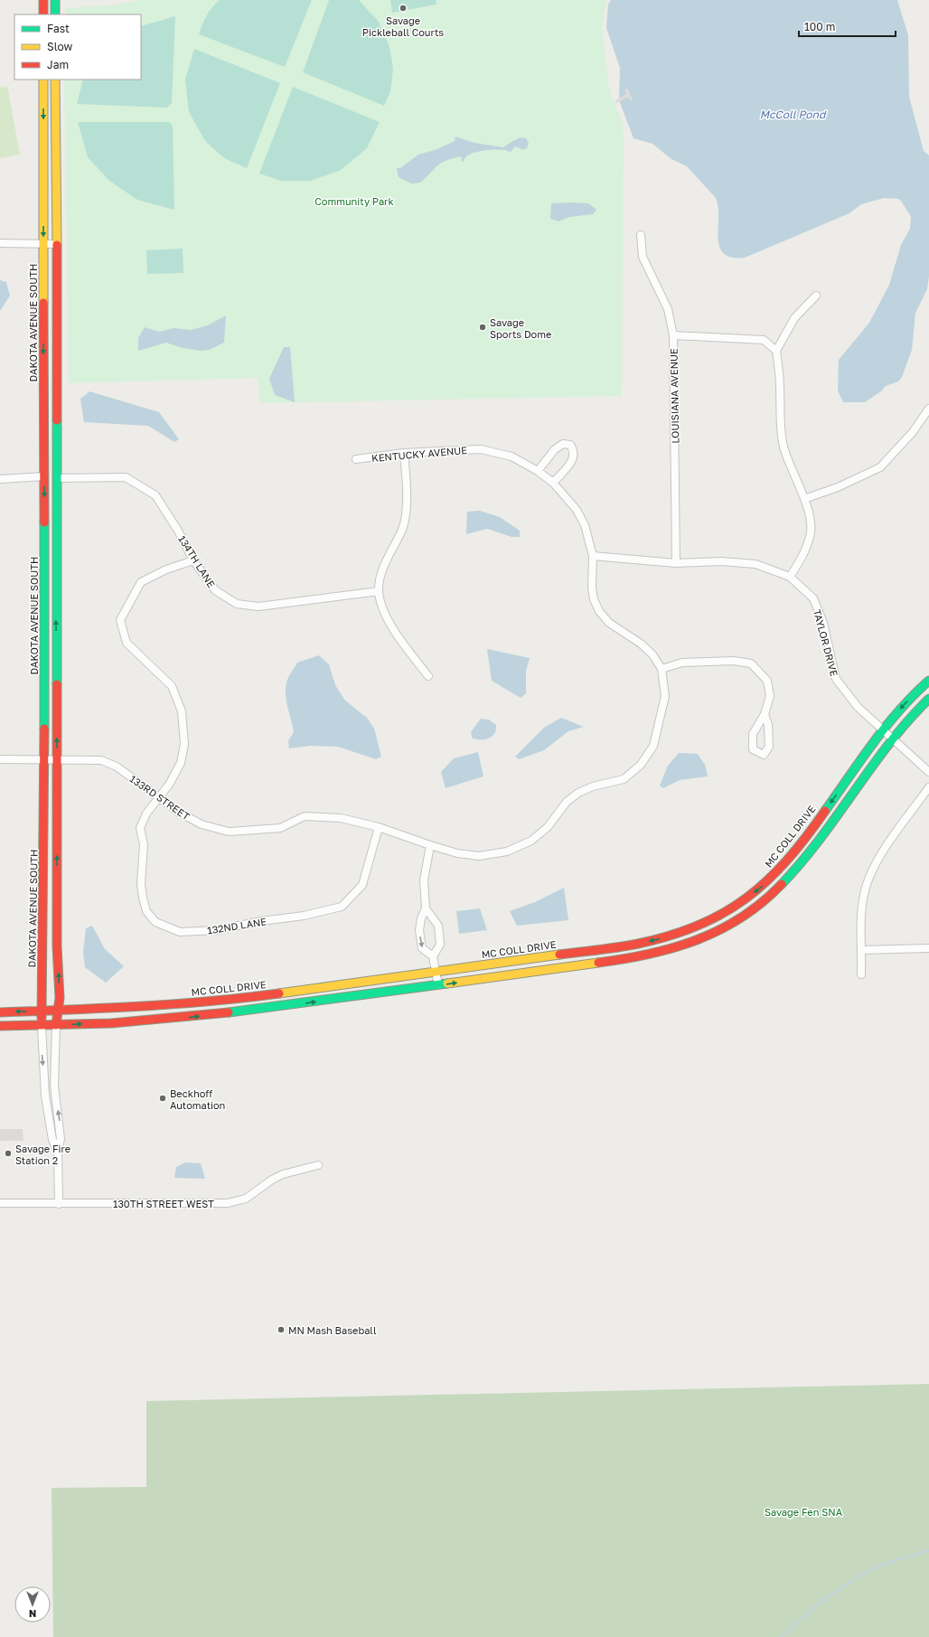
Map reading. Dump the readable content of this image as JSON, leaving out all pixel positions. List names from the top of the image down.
{
  "streets": {
    "main road": ["DAKOTA AVENUE SOUTH", "MC COLL DRIVE"],
    "street": [
      "LOUISIANA AVENUE",
      "KENTUCKY AVENUE",
      "134TH LANE",
      "TAYLOR DRIVE",
      "133RD STREET",
      "132ND LANE",
      "130TH STREET WEST"
    ]
  },
  "crossings": [
    ["DAKOTA AVENUE SOUTH", "134TH LANE"],
    ["DAKOTA AVENUE SOUTH", "133RD STREET"],
    ["DAKOTA AVENUE SOUTH", "MC COLL DRIVE"],
    ["DAKOTA AVENUE SOUTH", "130TH STREET WEST"],
    ["LOUISIANA AVENUE", "TAYLOR DRIVE"],
    ["KENTUCKY AVENUE", "TAYLOR DRIVE"],
    ["KENTUCKY AVENUE", "133RD STREET"],
    ["134TH LANE", "132ND LANE"],
    ["TAYLOR DRIVE", "MC COLL DRIVE"],
    ["133RD STREET", "132ND LANE"]
  ],
  "water": ["McColl Pond"],
  "parks": ["Community Park", "Savage Fen SNA"],
  "places": [
    "Savage Pickleball Courts",
    "Savage Sports Dome",
    "Beckhoff Automation",
    "Savage Fire Station 2",
    "MN Mash Baseball"
  ],
  "legend": ["Fast", "Slow", "Jam"],
  "scale_bar": "100 m",
  "north": "bottom"
}
